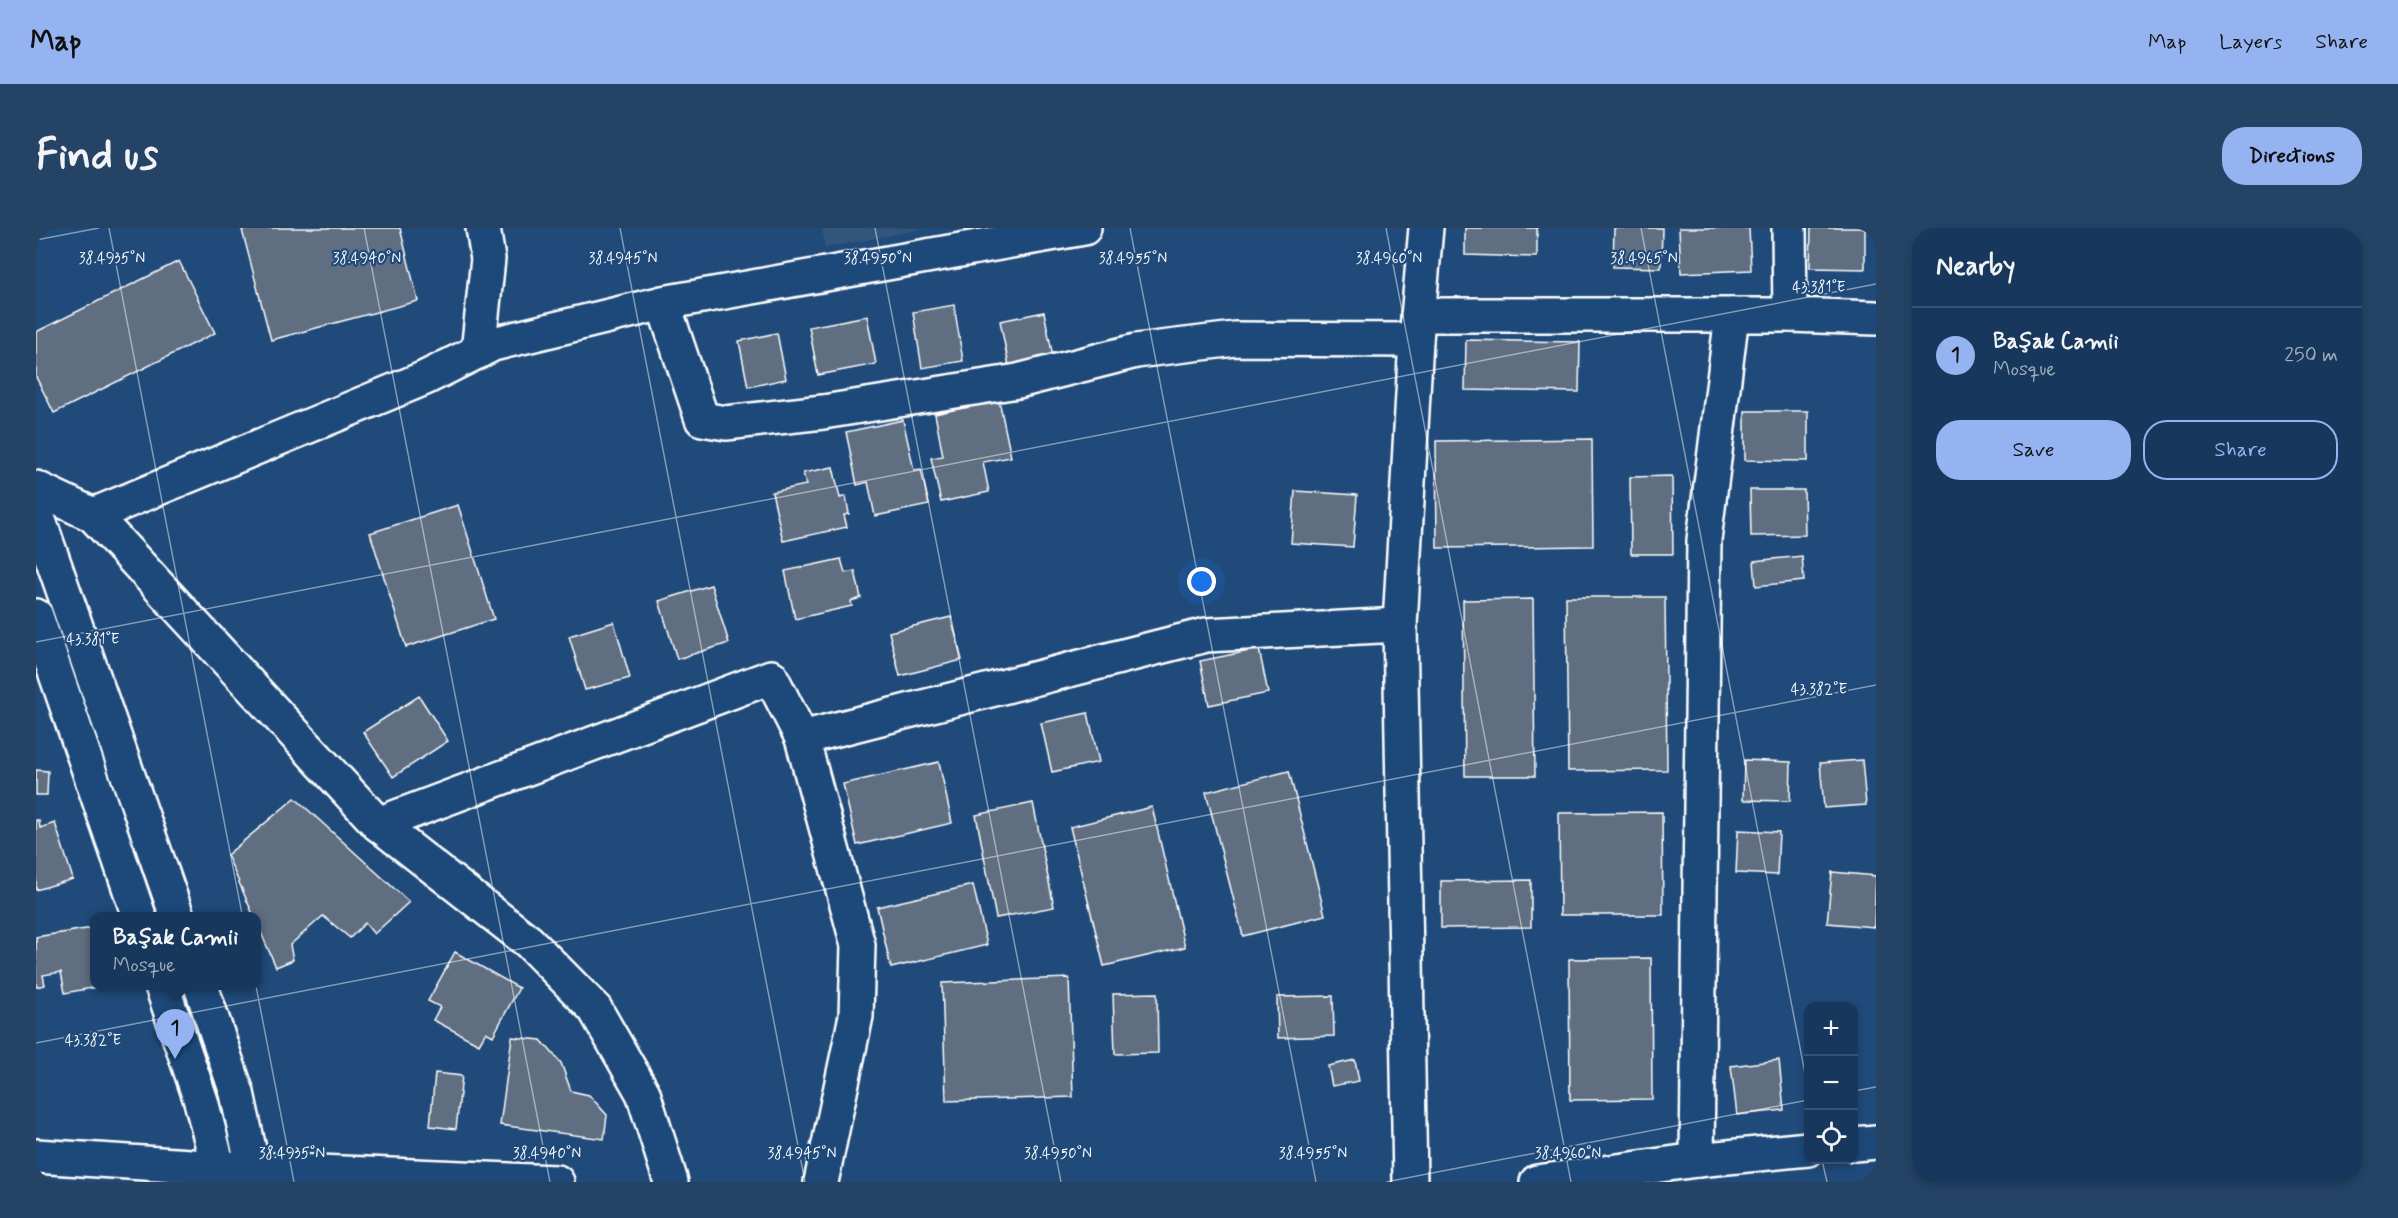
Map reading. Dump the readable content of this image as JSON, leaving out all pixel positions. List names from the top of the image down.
{
  "page": {
    "header": "Map",
    "nav": ["Map", "Layers", "Share"],
    "buttons": [
      "Directions",
      ["Save", "Share"]
    ],
    "title": "Find us",
    "heading": "Nearby",
    "list": [
      {
        "mark": "1",
        "name": "Başak Camii",
        "note": "Mosque",
        "value": "250 m"
      }
    ],
    "popup": ["Başak Camii", "Mosque"],
    "map_buttons": ["+", "−"],
    "pins": "1"
  },
  "coordinates": [
    "38.4935°N",
    "38.4940°N",
    "38.4945°N",
    "38.4950°N",
    "38.4955°N",
    "38.4960°N",
    "38.4965°N",
    "43.381°E",
    "43.382°E"
  ]
}
